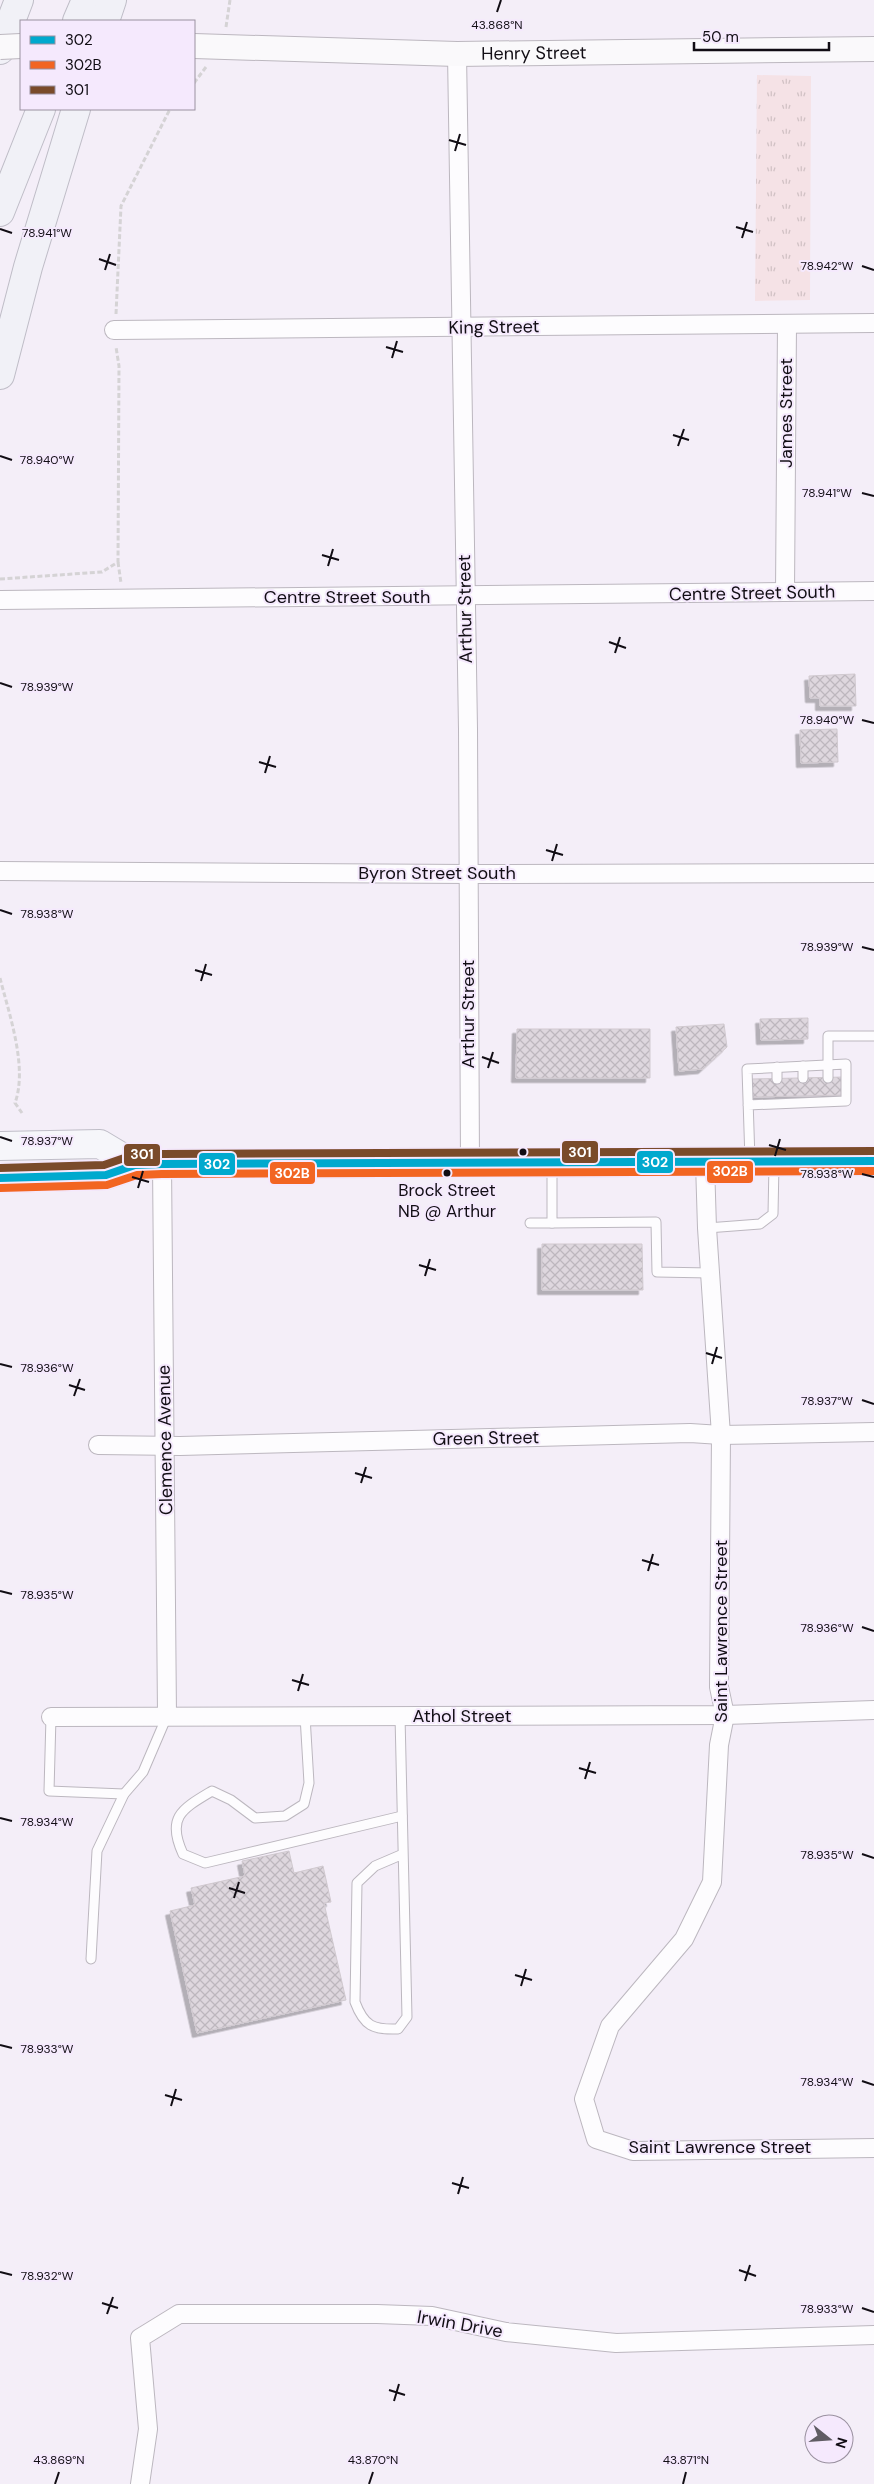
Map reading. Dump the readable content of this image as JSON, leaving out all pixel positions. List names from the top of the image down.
{
  "streets": {
    "main road": ["Henry Street"],
    "street": [
      "King Street",
      "James Street",
      "Centre Street South",
      "Arthur Street",
      "Byron Street South",
      "Green Street",
      "Clemence Avenue",
      "Saint Lawrence Street",
      "Athol Street",
      "Irwin Drive"
    ]
  },
  "crossings": [
    ["Henry Street", "Arthur Street"],
    ["King Street", "James Street"],
    ["King Street", "Arthur Street"],
    ["James Street", "Centre Street South"],
    ["Centre Street South", "Arthur Street"],
    ["Arthur Street", "Byron Street South"],
    ["Green Street", "Clemence Avenue"],
    ["Green Street", "Saint Lawrence Street"],
    ["Clemence Avenue", "Athol Street"],
    ["Saint Lawrence Street", "Athol Street"]
  ],
  "places": ["Brock Street NB @ Arthur"],
  "lines": ["transit line 301", "transit line 302", "transit line 302B"],
  "legend": ["302", "302B", "301"],
  "scale_bar": "50 m",
  "north": "right",
  "coordinates": [
    "43.868°N",
    "78.941°W",
    "78.942°W",
    "78.940°W",
    "78.939°W",
    "78.938°W",
    "78.937°W",
    "78.936°W",
    "78.935°W",
    "78.934°W",
    "78.933°W",
    "78.932°W",
    "43.869°N",
    "43.870°N",
    "43.871°N"
  ]
}
